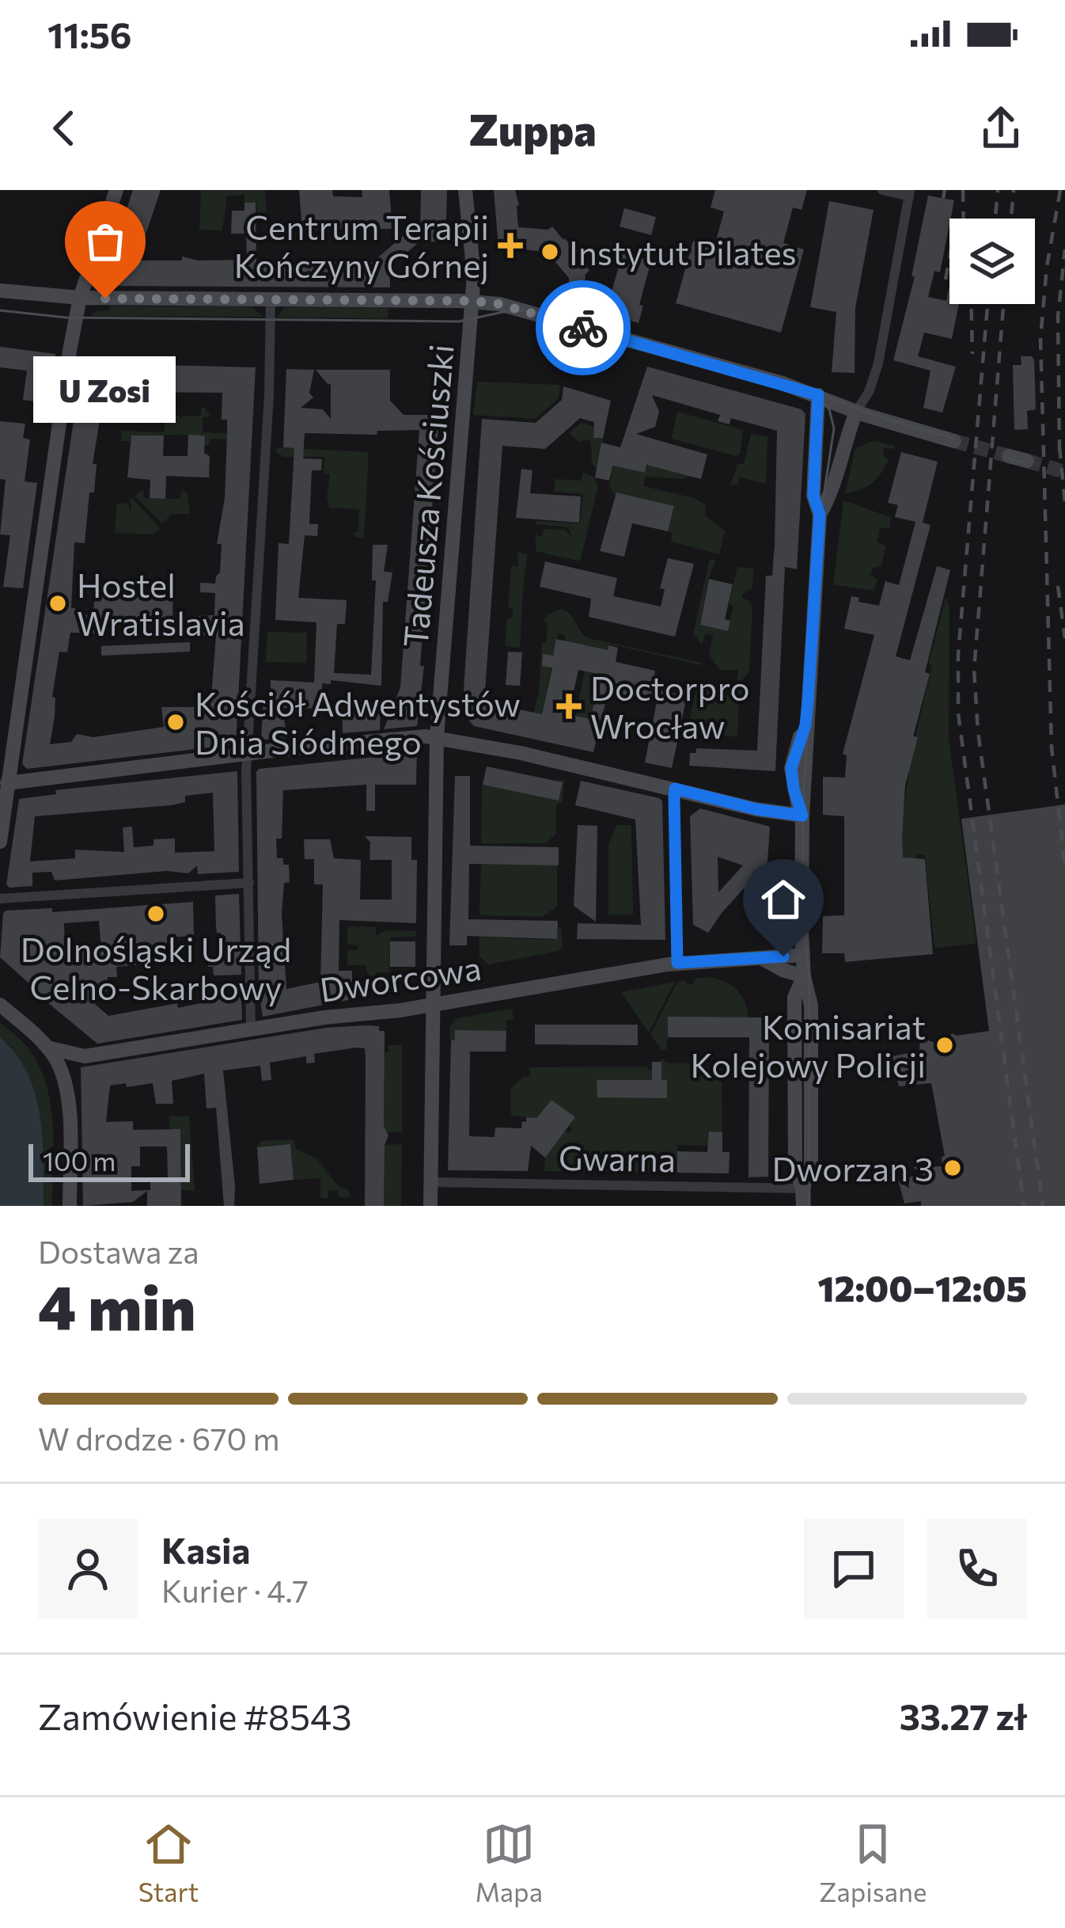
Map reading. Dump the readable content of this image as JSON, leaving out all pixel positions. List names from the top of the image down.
{
  "streets": {
    "street": ["Tadeusza Kościuszki", "Dworcowa", "Gwarna"]
  },
  "crossings": [
    ["Tadeusza Kościuszki", "Dworcowa"],
    ["Tadeusza Kościuszki", "Gwarna"]
  ],
  "places": {
    "health": ["Centrum Terapii Kończyny Górnej", "Doctorpro Wrocław"],
    "other": [
      "Instytut Pilates",
      "U Zosi",
      "Hostel Wratislavia",
      "Kościół Adwentystów Dnia Siódmego",
      "Dolnośląski Urząd Celno-Skarbowy",
      "Komisariat Kolejowy Policji",
      "Dworzan 3"
    ]
  },
  "scale_bar": "100 m",
  "page": {
    "status": "11:56",
    "header": "Zuppa",
    "bubble": "U Zosi",
    "scale": "100 m",
    "heading": ["4 min", "Dostawa za", "12:00–12:05"],
    "panel": [
      "Kasia",
      "Kurier · 4.7",
      "Zamówienie #8543",
      "33.27 zł"
    ],
    "bar": "W drodze · 670 m",
    "tabs": ["Start", "Mapa", "Zapisane"]
  }
}
